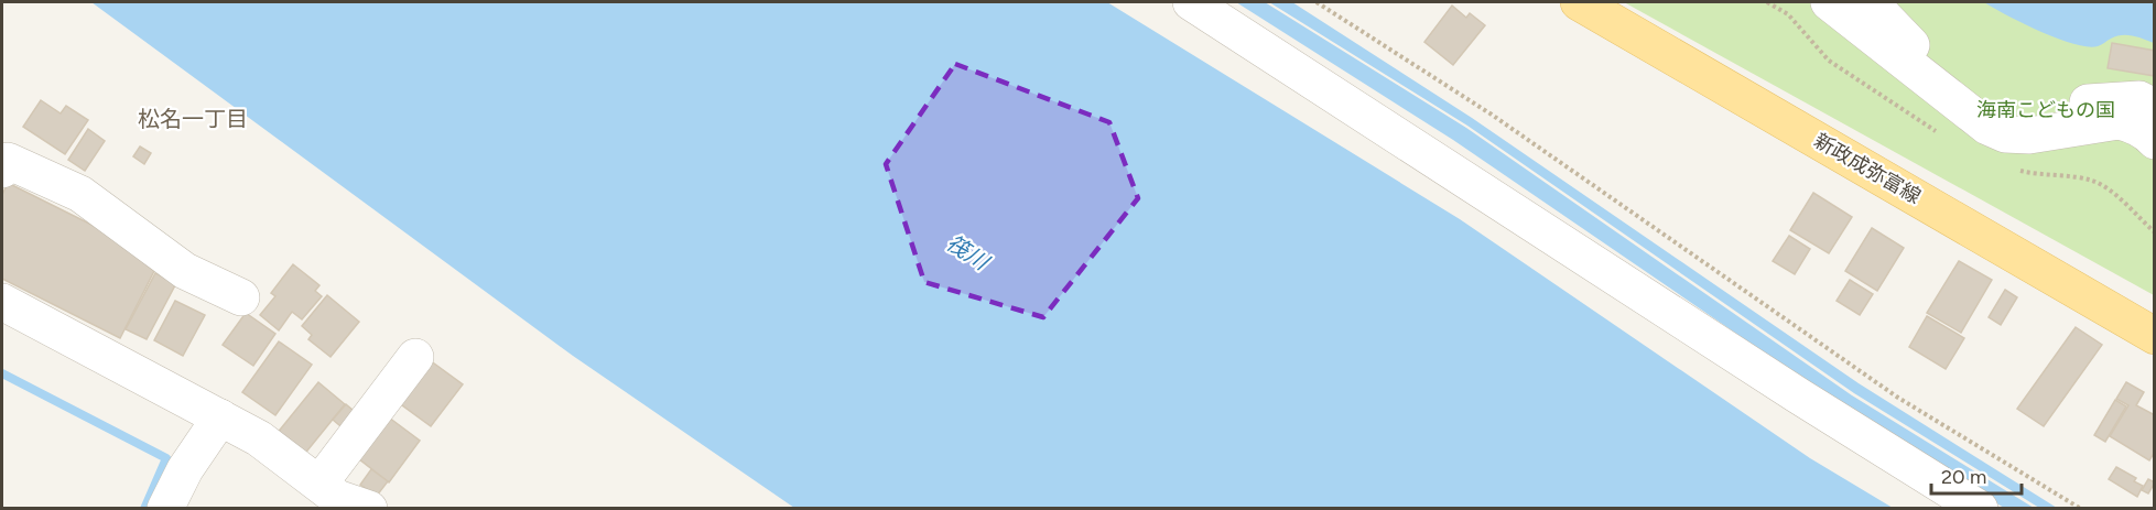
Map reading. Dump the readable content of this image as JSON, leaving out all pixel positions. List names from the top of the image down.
{
  "streets": {
    "main road": ["新政成弥富線"]
  },
  "districts": ["松名一丁目"],
  "water": ["筏川"],
  "parks": ["海南こどもの国"],
  "scale_bar": "20 m"
}
